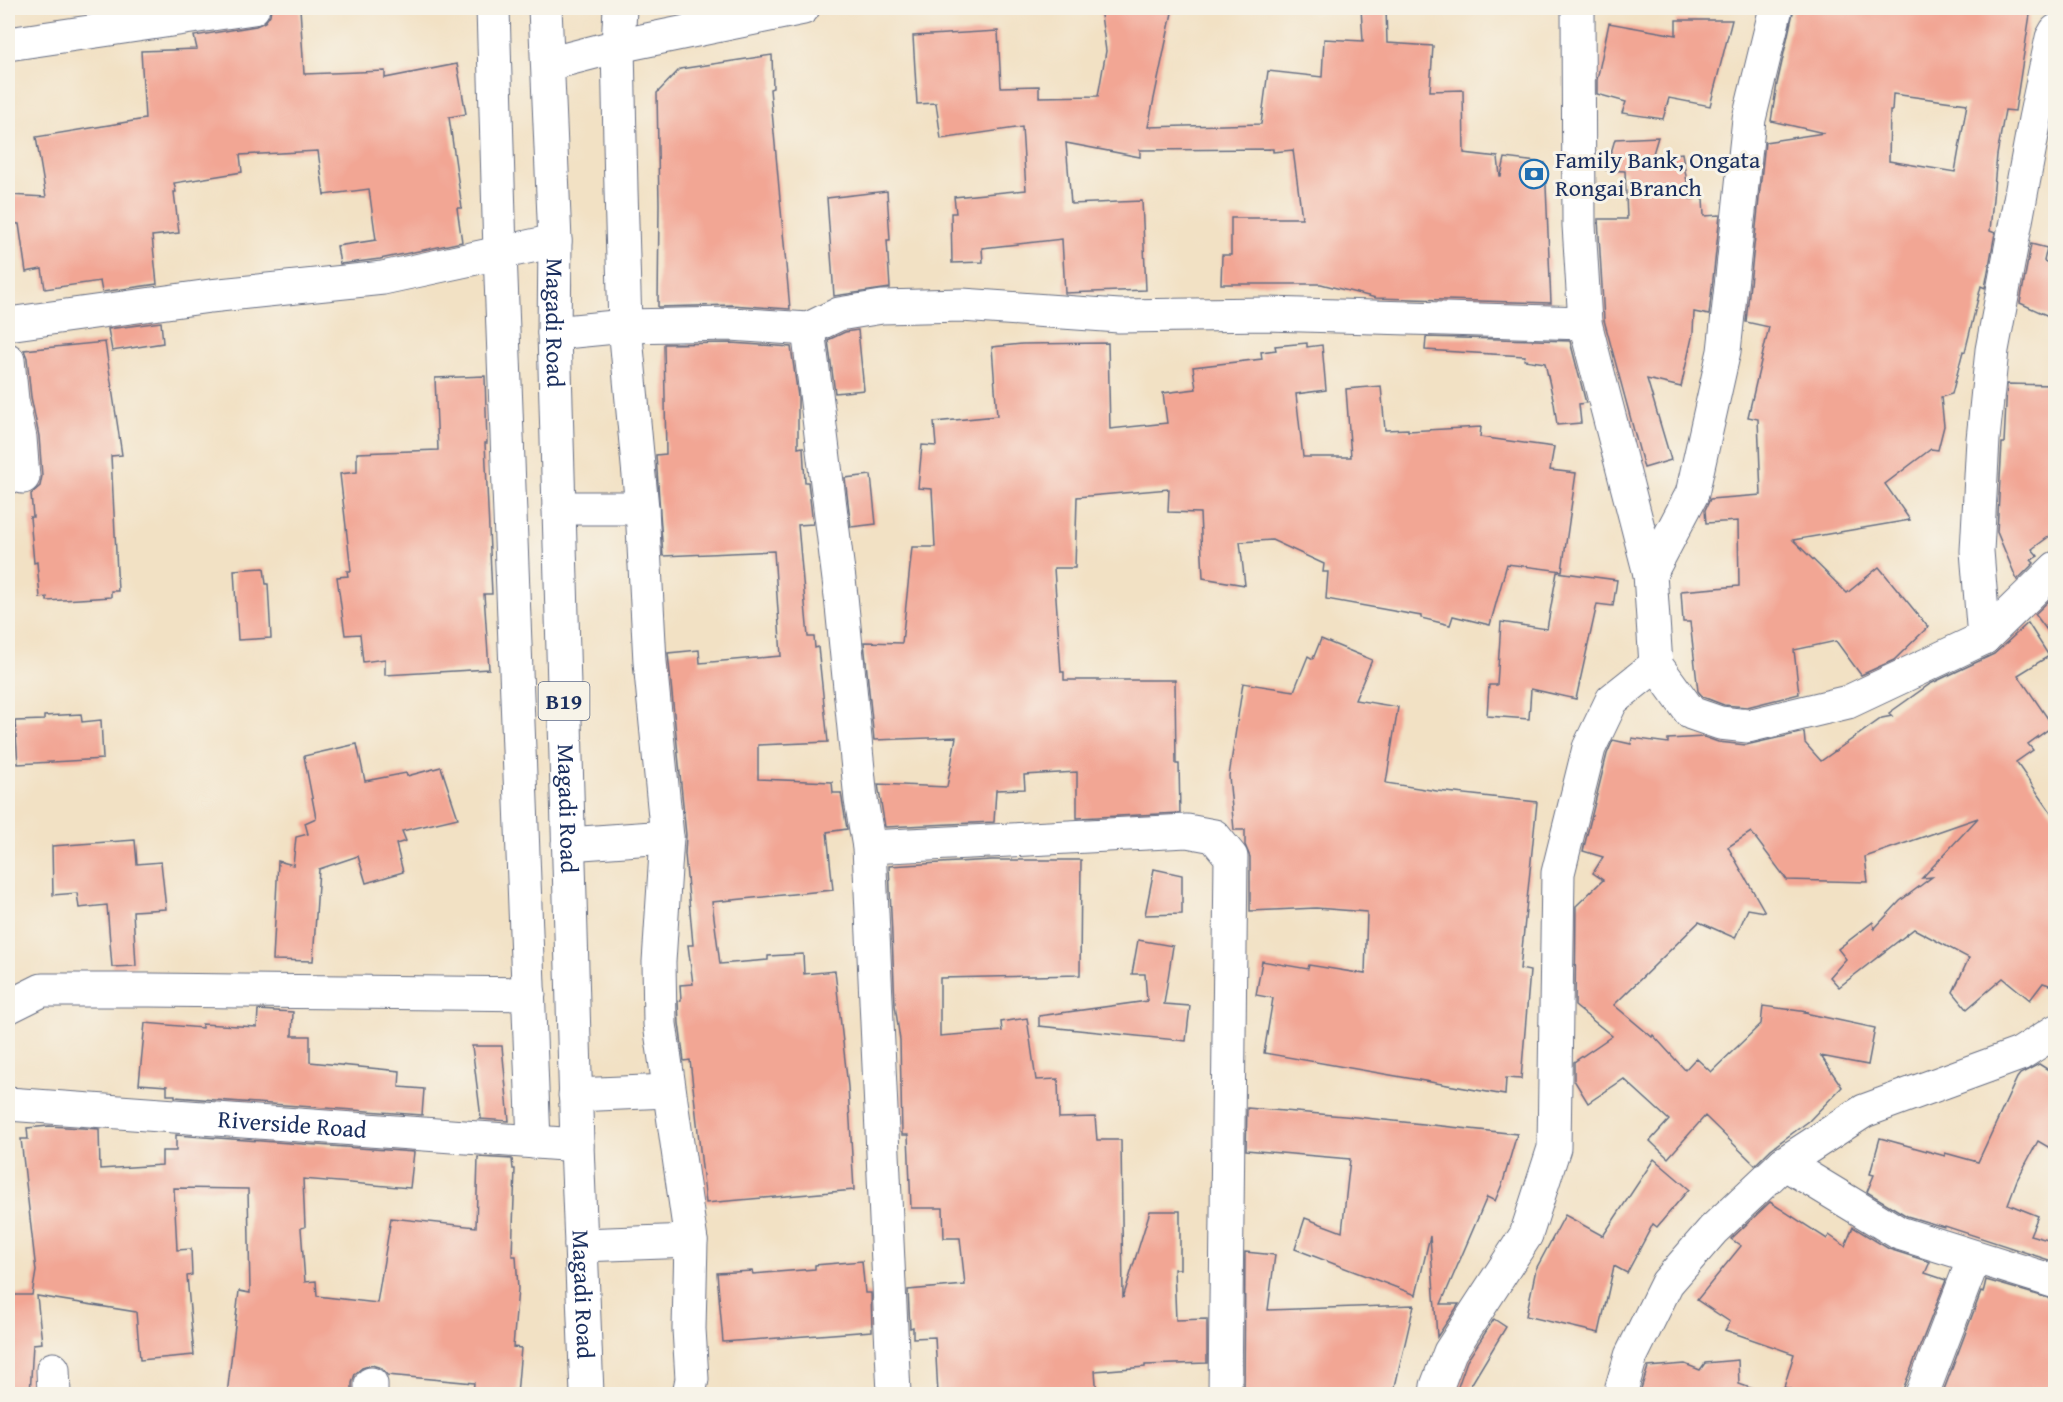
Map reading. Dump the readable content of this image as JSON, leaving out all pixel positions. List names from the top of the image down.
{
  "streets": {
    "main road": ["Magadi Road", "B19", "Riverside Road"]
  },
  "crossings": [
    ["Magadi Road", "Riverside Road"]
  ],
  "places": {
    "bank": ["Family Bank, Ongata Rongai Branch"]
  }
}
